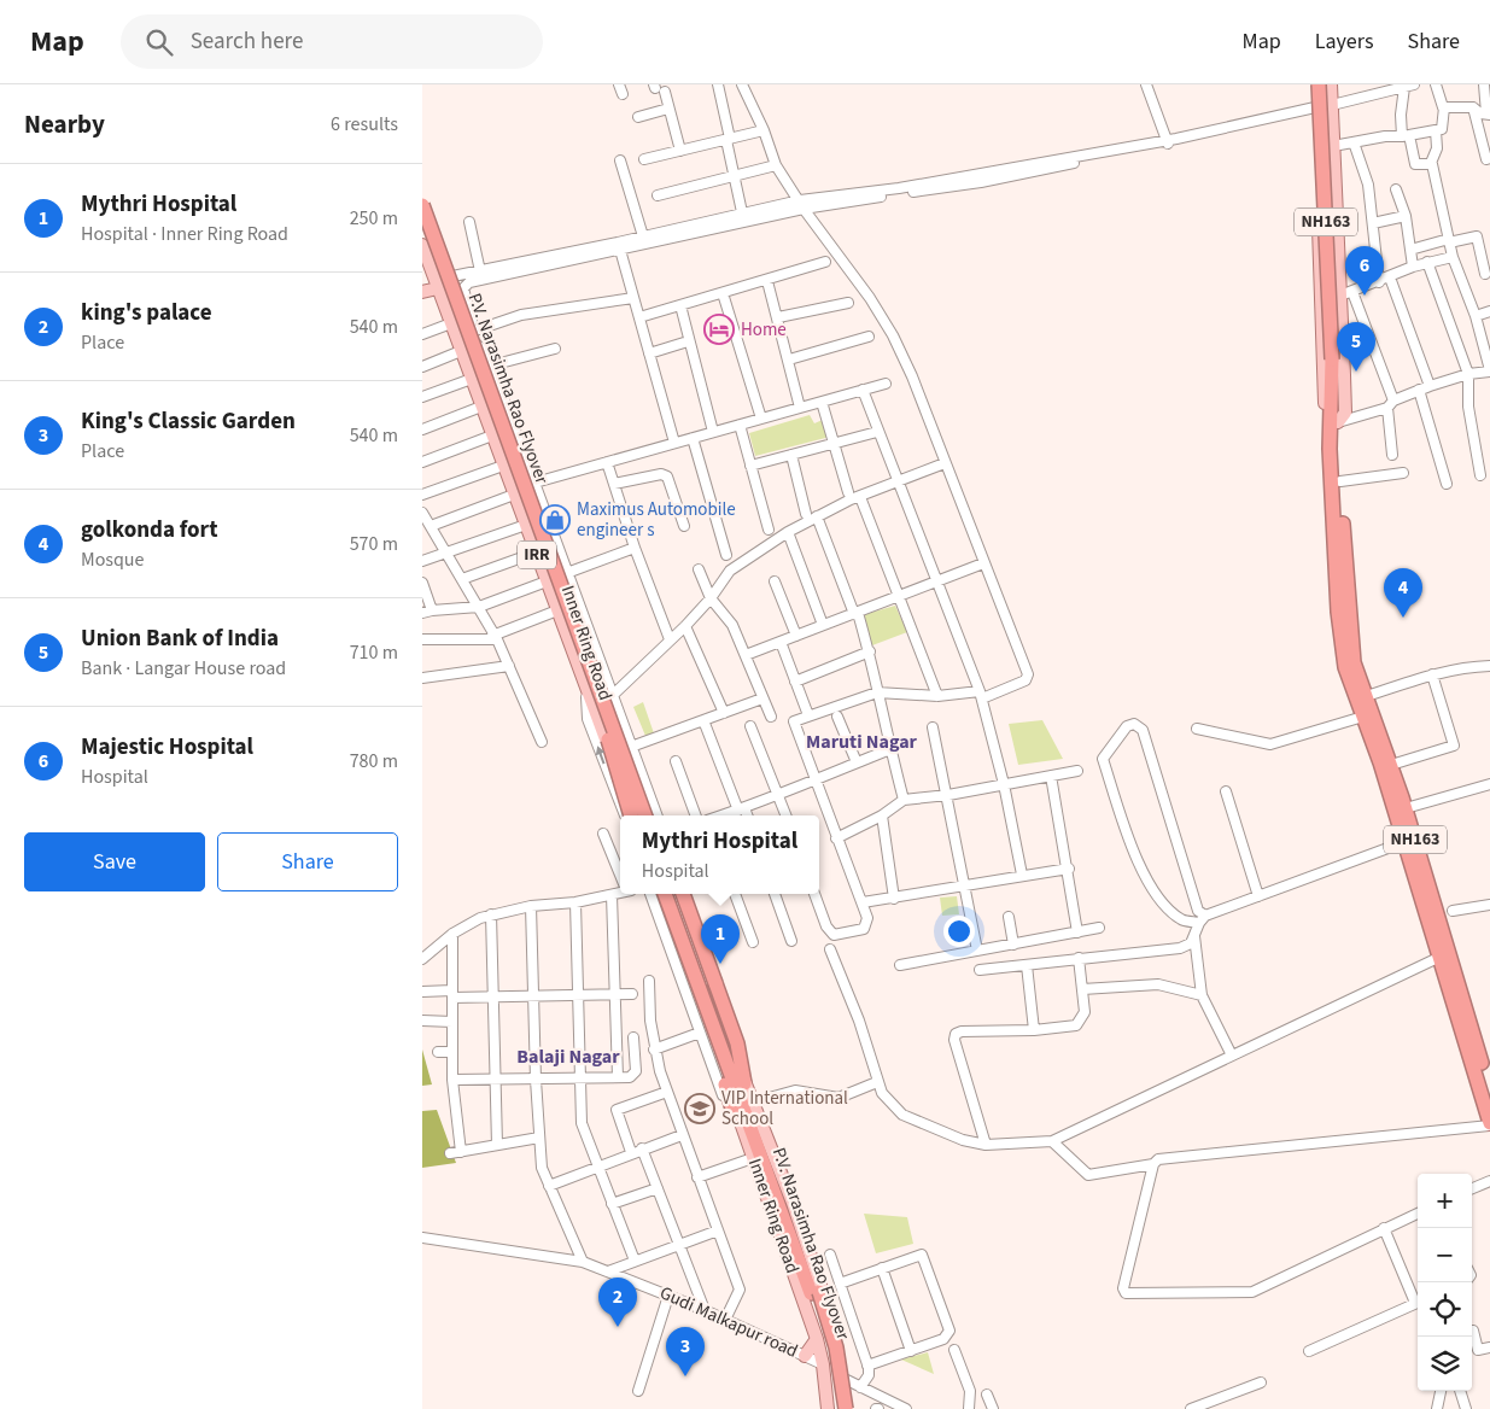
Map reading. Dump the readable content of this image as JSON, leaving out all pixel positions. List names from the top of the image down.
{
  "streets": {
    "highway": ["NH163", "P.V. Narasimha Rao Flyover"],
    "main road": ["IRR", "Inner Ring Road"],
    "street": ["Gudi Malkapur road"]
  },
  "crossings": [
    ["P.V. Narasimha Rao Flyover", "Inner Ring Road"],
    ["Inner Ring Road", "Gudi Malkapur road"]
  ],
  "districts": ["Maruti Nagar", "Balaji Nagar"],
  "places": {
    "hotel": ["Home"],
    "shop": ["Maximus Automobile engineer s"],
    "school or university": ["VIP International School"]
  },
  "page": {
    "header": "Map",
    "search": "Search here",
    "nav": ["Map", "Layers", "Share"],
    "heading": ["Nearby", "6 results"],
    "list": [
      {
        "mark": "1",
        "name": "Mythri Hospital",
        "note": "Hospital · Inner Ring Road",
        "value": "250 m"
      },
      {
        "mark": "2",
        "name": "king's palace",
        "note": "Place",
        "value": "540 m"
      },
      {
        "mark": "3",
        "name": "King's Classic Garden",
        "note": "Place",
        "value": "540 m"
      },
      {
        "mark": "4",
        "name": "golkonda fort",
        "note": "Mosque",
        "value": "570 m"
      },
      {
        "mark": "5",
        "name": "Union Bank of India",
        "note": "Bank · Langar House road",
        "value": "710 m"
      },
      {
        "mark": "6",
        "name": "Majestic Hospital",
        "note": "Hospital",
        "value": "780 m"
      }
    ],
    "pins": [
      "6",
      "5",
      "4",
      "1",
      "2",
      "3"
    ],
    "buttons": ["Save", "Share"],
    "popup": ["Mythri Hospital", "Hospital"],
    "map_buttons": ["+", "−"]
  }
}
